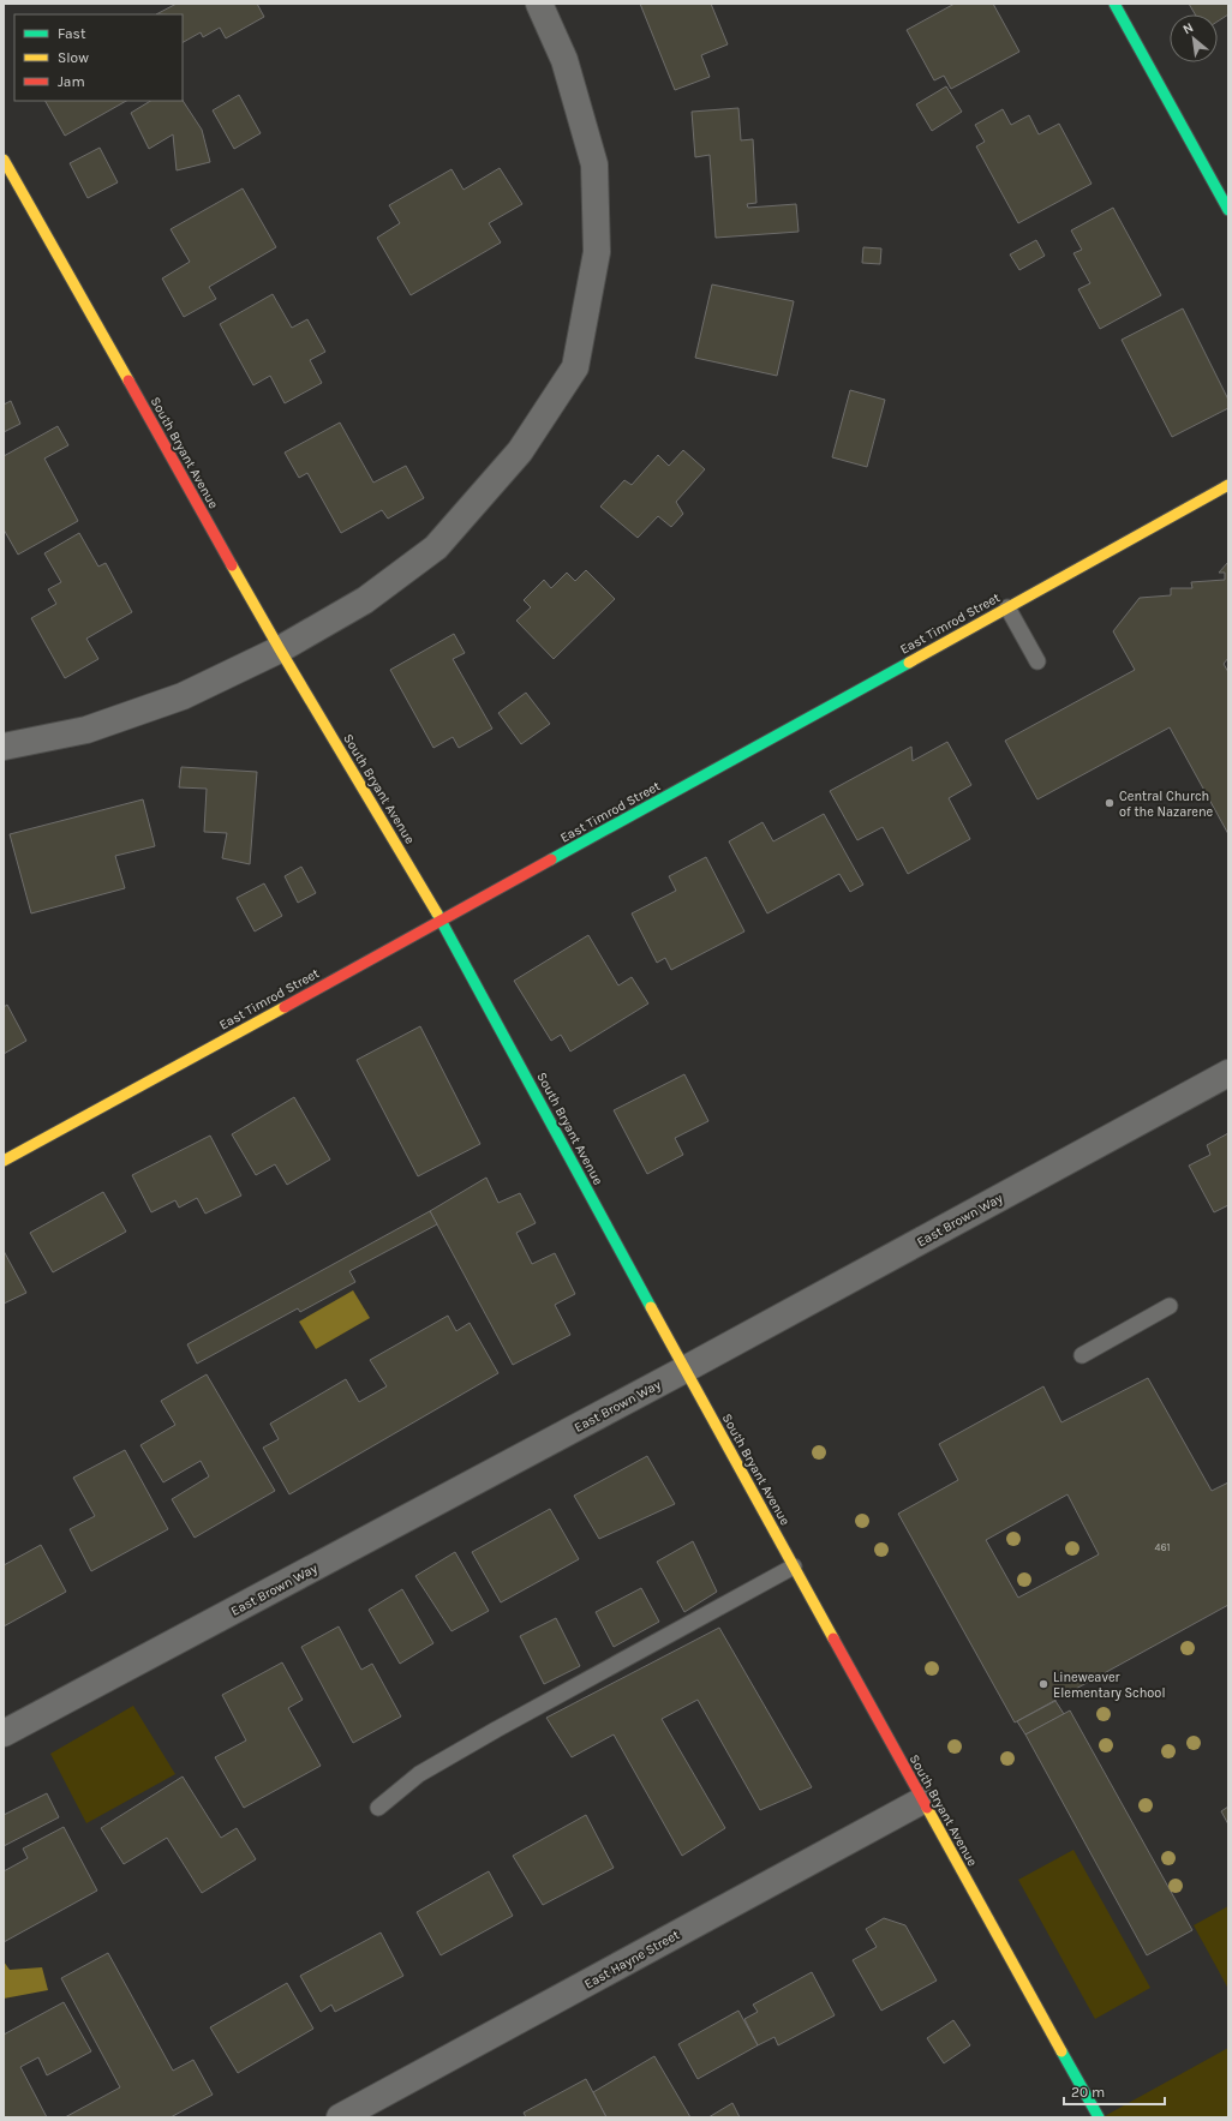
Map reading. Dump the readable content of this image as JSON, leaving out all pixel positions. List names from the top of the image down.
{
  "streets": {
    "street": [
      "South Bryant Avenue",
      "East Timrod Street",
      "East Brown Way",
      "East Hayne Street"
    ]
  },
  "crossings": [
    ["South Bryant Avenue", "East Timrod Street"],
    ["South Bryant Avenue", "East Brown Way"],
    ["South Bryant Avenue", "East Hayne Street"]
  ],
  "places": ["Central Church of the Nazarene", "Lineweaver Elementary School"],
  "house_numbers": ["461"],
  "legend": ["Fast", "Slow", "Jam"],
  "scale_bar": "20 m",
  "north": "top left"
}
